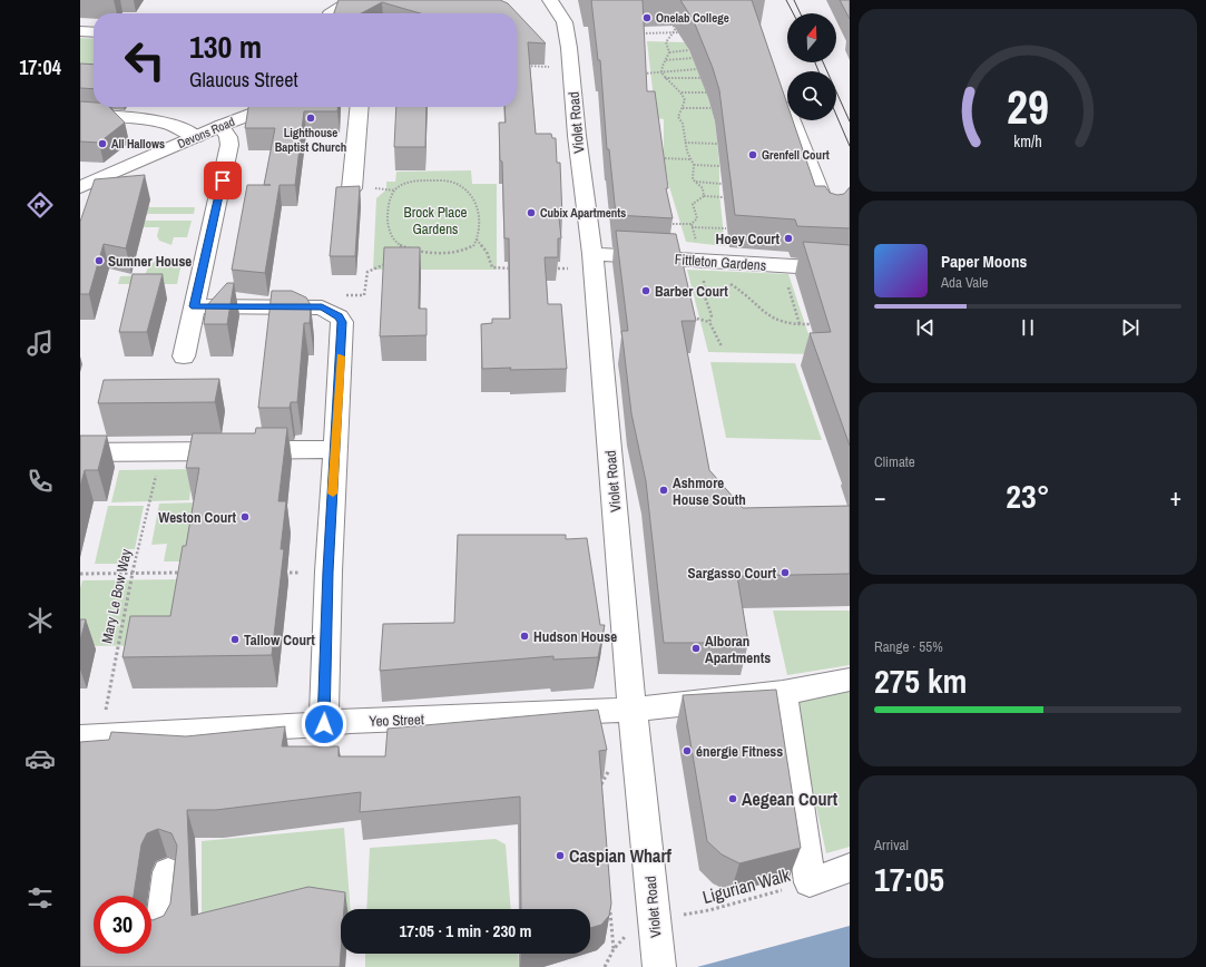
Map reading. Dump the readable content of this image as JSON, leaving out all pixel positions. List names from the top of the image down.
{
  "streets": {
    "street": [
      "Violet Road",
      "Devons Road",
      "Fittleton Gardens",
      "Yeo Street"
    ],
    "path": ["Mary Le Bow Way", "Ligurian Walk"]
  },
  "crossings": [
    ["Violet Road", "Fittleton Gardens"],
    ["Violet Road", "Yeo Street"],
    ["Mary Le Bow Way", "Yeo Street"]
  ],
  "parks": ["Brock Place Gardens"],
  "places": [
    "Onelab College",
    "Lighthouse Baptist Church",
    "All Hallows",
    "Grenfell Court",
    "Cubix Apartments",
    "Hoey Court",
    "Sumner House",
    "Barber Court",
    "Ashmore House South",
    "Weston Court",
    "Sargasso Court",
    "Hudson House",
    "Tallow Court",
    "Alboran Apartments",
    "énergie Fitness",
    "Aegean Court",
    "Caspian Wharf"
  ],
  "north": "top",
  "page": {
    "tabs": "17:04",
    "turn": ["130 m", "Glaucus Street"],
    "song": ["Paper Moons", "Ada Vale"],
    "tile": [
      "Climate",
      ["Range · 55%", "275 km"],
      ["Arrival", "17:05"]
    ],
    "heat": ["−", "23°", "+"],
    "limit": "30",
    "trip": "17:05 · 1 min · 230 m",
    "gauge": ["29", "km/h"]
  }
}
